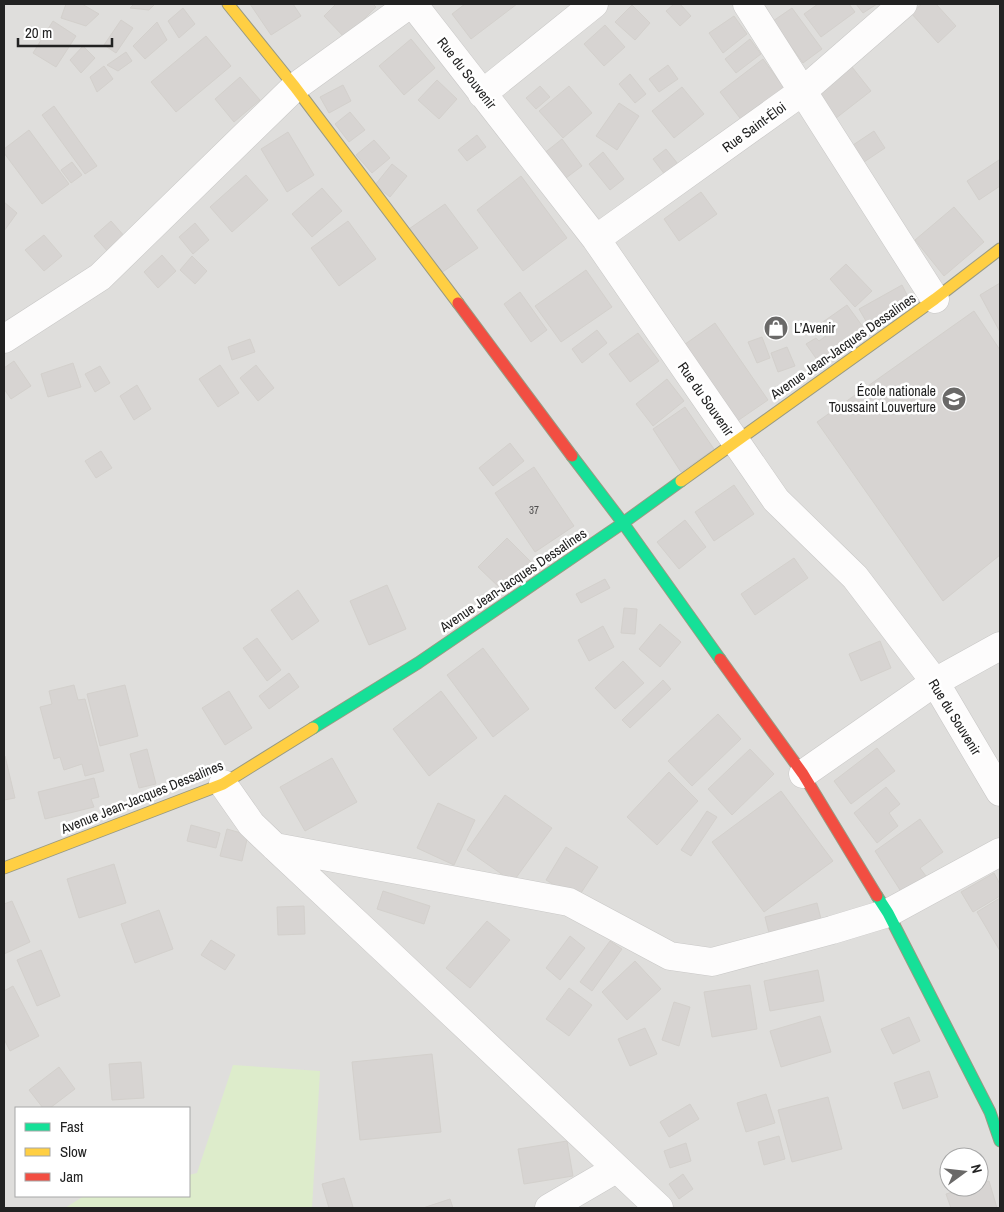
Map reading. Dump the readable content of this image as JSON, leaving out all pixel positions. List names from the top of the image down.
{
  "streets": {
    "street": ["Rue du Souvenir", "Rue Saint-Éloi", "Avenue Jean-Jacques Dessalines"]
  },
  "crossings": [
    ["Rue du Souvenir", "Rue Saint-Éloi"],
    ["Rue du Souvenir", "Avenue Jean-Jacques Dessalines"]
  ],
  "places": {
    "shop": ["L’Avenir"],
    "school or university": ["École nationale Toussaint Louverture"]
  },
  "house_numbers": ["37"],
  "legend": ["Fast", "Slow", "Jam"],
  "scale_bar": "20 m",
  "north": "right"
}
